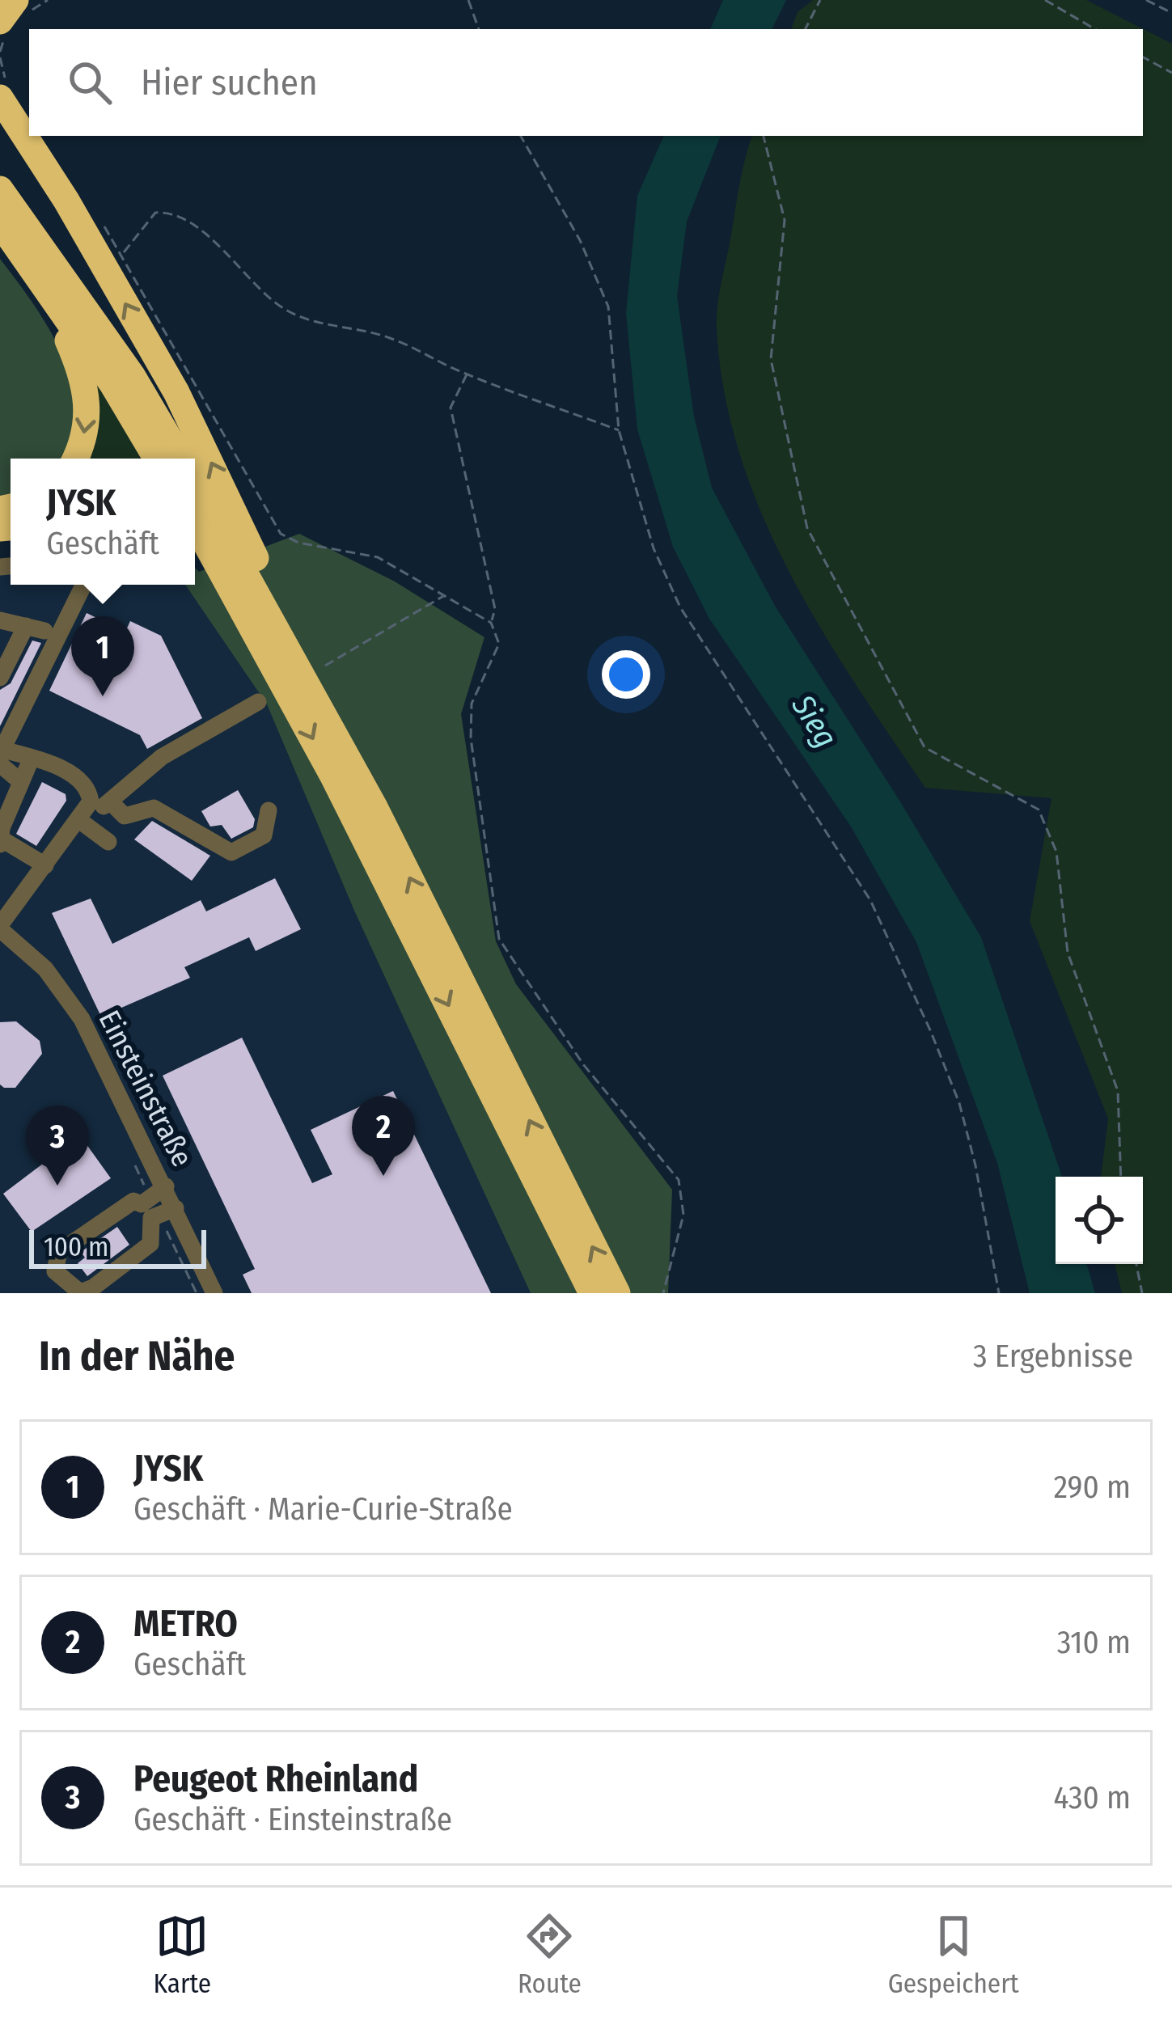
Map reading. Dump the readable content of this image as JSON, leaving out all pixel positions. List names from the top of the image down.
{
  "streets": {
    "street": ["Einsteinstraße"]
  },
  "water": ["Sieg"],
  "scale_bar": "100 m",
  "page": {
    "search": "Hier suchen",
    "popup": ["JYSK", "Geschäft"],
    "pins": ["1", "2", "3"],
    "scale": "100 m",
    "heading": ["In der Nähe", "3 Ergebnisse"],
    "list": [
      {
        "mark": "1",
        "name": "JYSK",
        "note": "Geschäft · Marie-Curie-Straße",
        "value": "290 m"
      },
      {
        "mark": "2",
        "name": "METRO",
        "note": "Geschäft",
        "value": "310 m"
      },
      {
        "mark": "3",
        "name": "Peugeot Rheinland",
        "note": "Geschäft · Einsteinstraße",
        "value": "430 m"
      }
    ],
    "nav": ["Karte", "Route", "Gespeichert"]
  }
}
